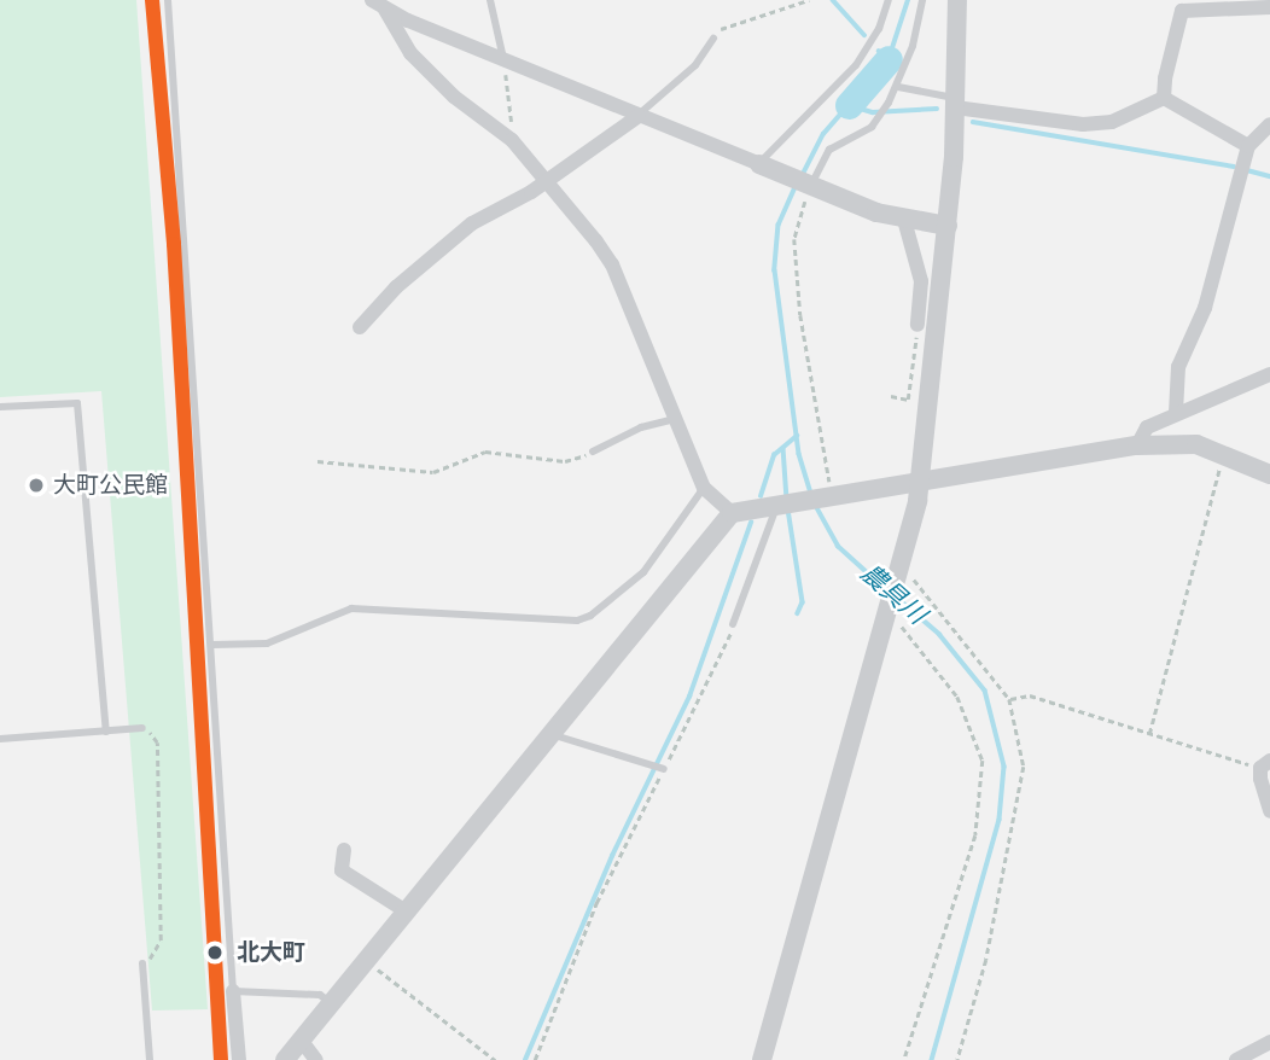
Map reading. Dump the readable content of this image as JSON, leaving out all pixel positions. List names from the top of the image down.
{
  "water": ["農具川"],
  "places": ["大町公民館", "北大町"]
}
